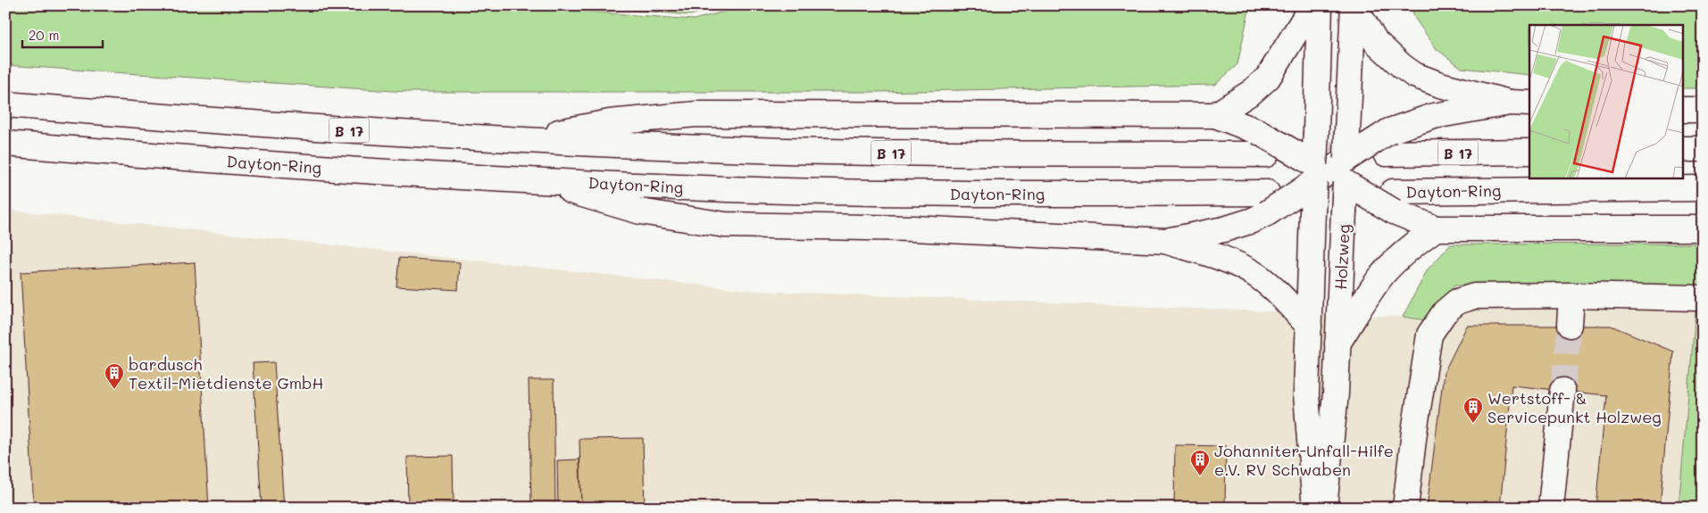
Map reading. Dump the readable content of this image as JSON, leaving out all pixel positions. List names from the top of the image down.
{
  "streets": {
    "main road": ["B 17", "Dayton-Ring", "Holzweg"]
  },
  "places": {
    "building": ["bardusch Textil-Mietdienste GmbH", "Wertstoff- & Servicepunkt Holzweg", "Johanniter-Unfall-Hilfe e.V. RV Schwaben"]
  },
  "scale_bar": "20 m"
}
